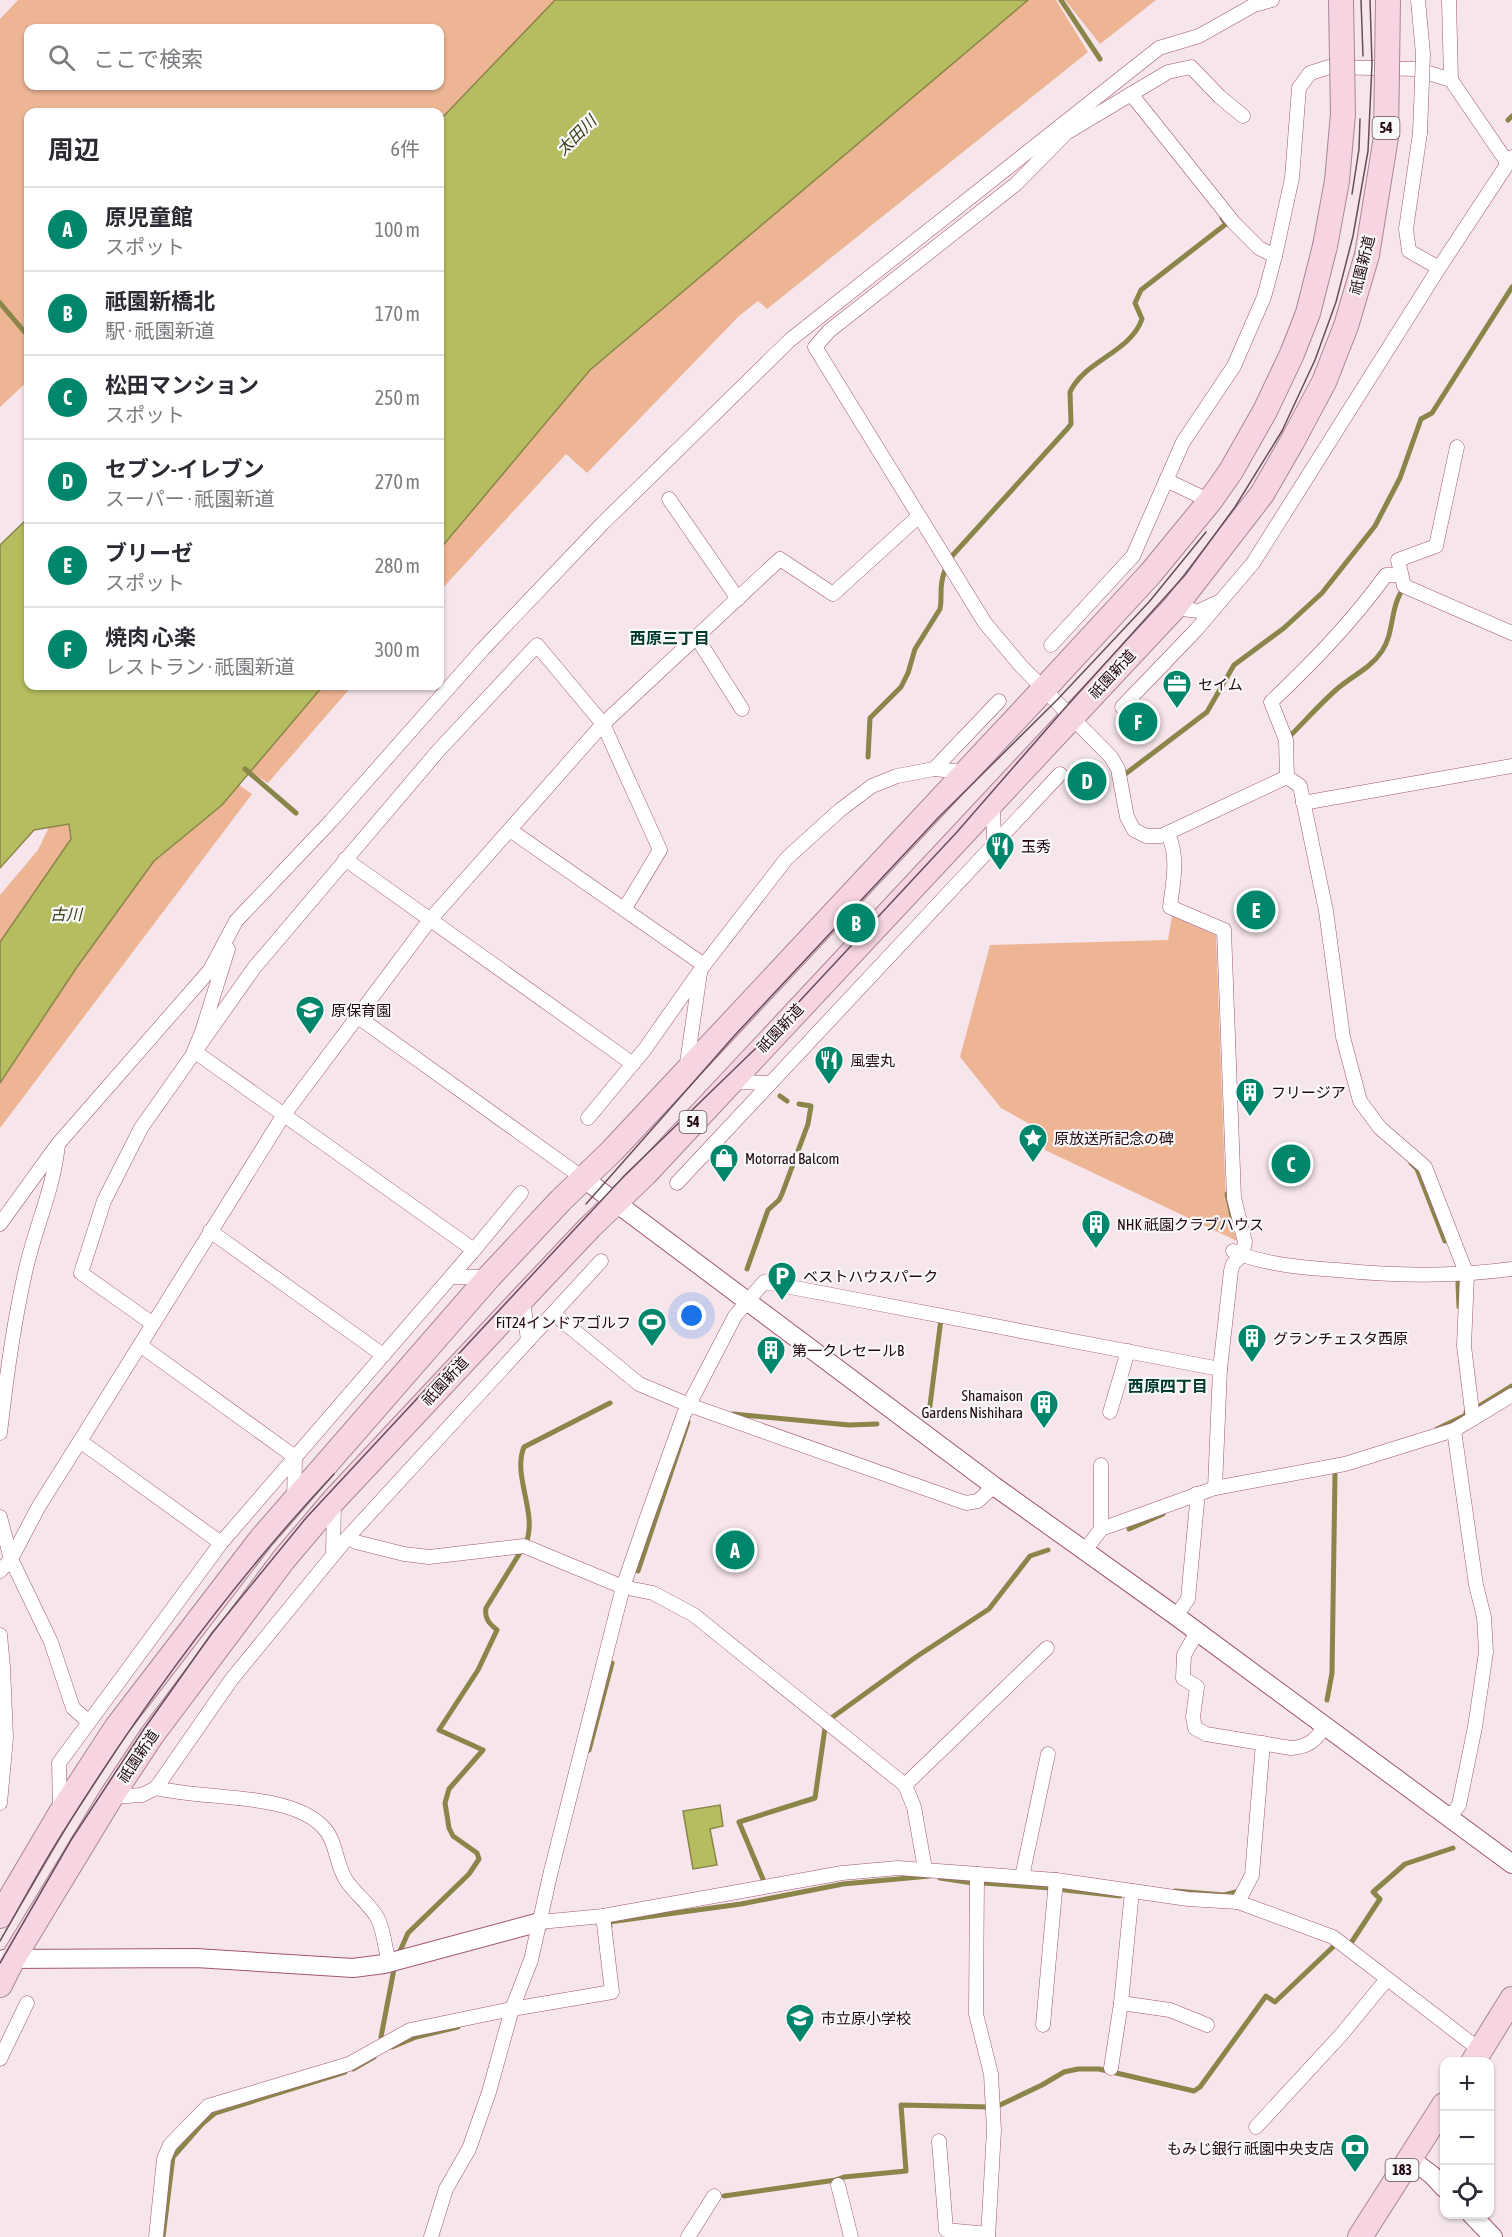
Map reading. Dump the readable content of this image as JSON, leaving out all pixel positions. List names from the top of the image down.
{
  "streets": {
    "highway": ["54", "祇園新道", "183"]
  },
  "districts": ["西原三丁目", "西原四丁目"],
  "water": ["太田川", "古川"],
  "places": {
    "office": ["セイム"],
    "restaurant": ["玉秀", "風雲丸"],
    "school or university": ["原保育園", "市立原小学校"],
    "building": [
      "フリージア",
      "NHK 祇園クラブハウス",
      "グランチェスタ西原",
      "第一クレセールB",
      "Shamaison Gardens Nishihara"
    ],
    "place": ["原放送所記念の碑"],
    "shop": ["Motorrad Balcom"],
    "parking": ["ベストハウスパーク"],
    "sports": ["FiT24インドアゴルフ"],
    "bank": ["もみじ銀行 祇園中央支店"]
  },
  "page": {
    "search": "ここで検索",
    "heading": ["周辺", "6件"],
    "list": [
      {
        "mark": "A",
        "name": "原児童館",
        "note": "スポット",
        "value": "100 m"
      },
      {
        "mark": "B",
        "name": "祗園新橋北",
        "note": "駅 · 祇園新道",
        "value": "170 m"
      },
      {
        "mark": "C",
        "name": "松田マンション",
        "note": "スポット",
        "value": "250 m"
      },
      {
        "mark": "D",
        "name": "セブン-イレブン",
        "note": "スーパー · 祇園新道",
        "value": "270 m"
      },
      {
        "mark": "E",
        "name": "ブリーゼ",
        "note": "スポット",
        "value": "280 m"
      },
      {
        "mark": "F",
        "name": "焼肉 心楽",
        "note": "レストラン · 祇園新道",
        "value": "300 m"
      }
    ],
    "pins": [
      "F",
      "D",
      "E",
      "B",
      "C",
      "A"
    ],
    "map_buttons": ["+", "−"]
  }
}
